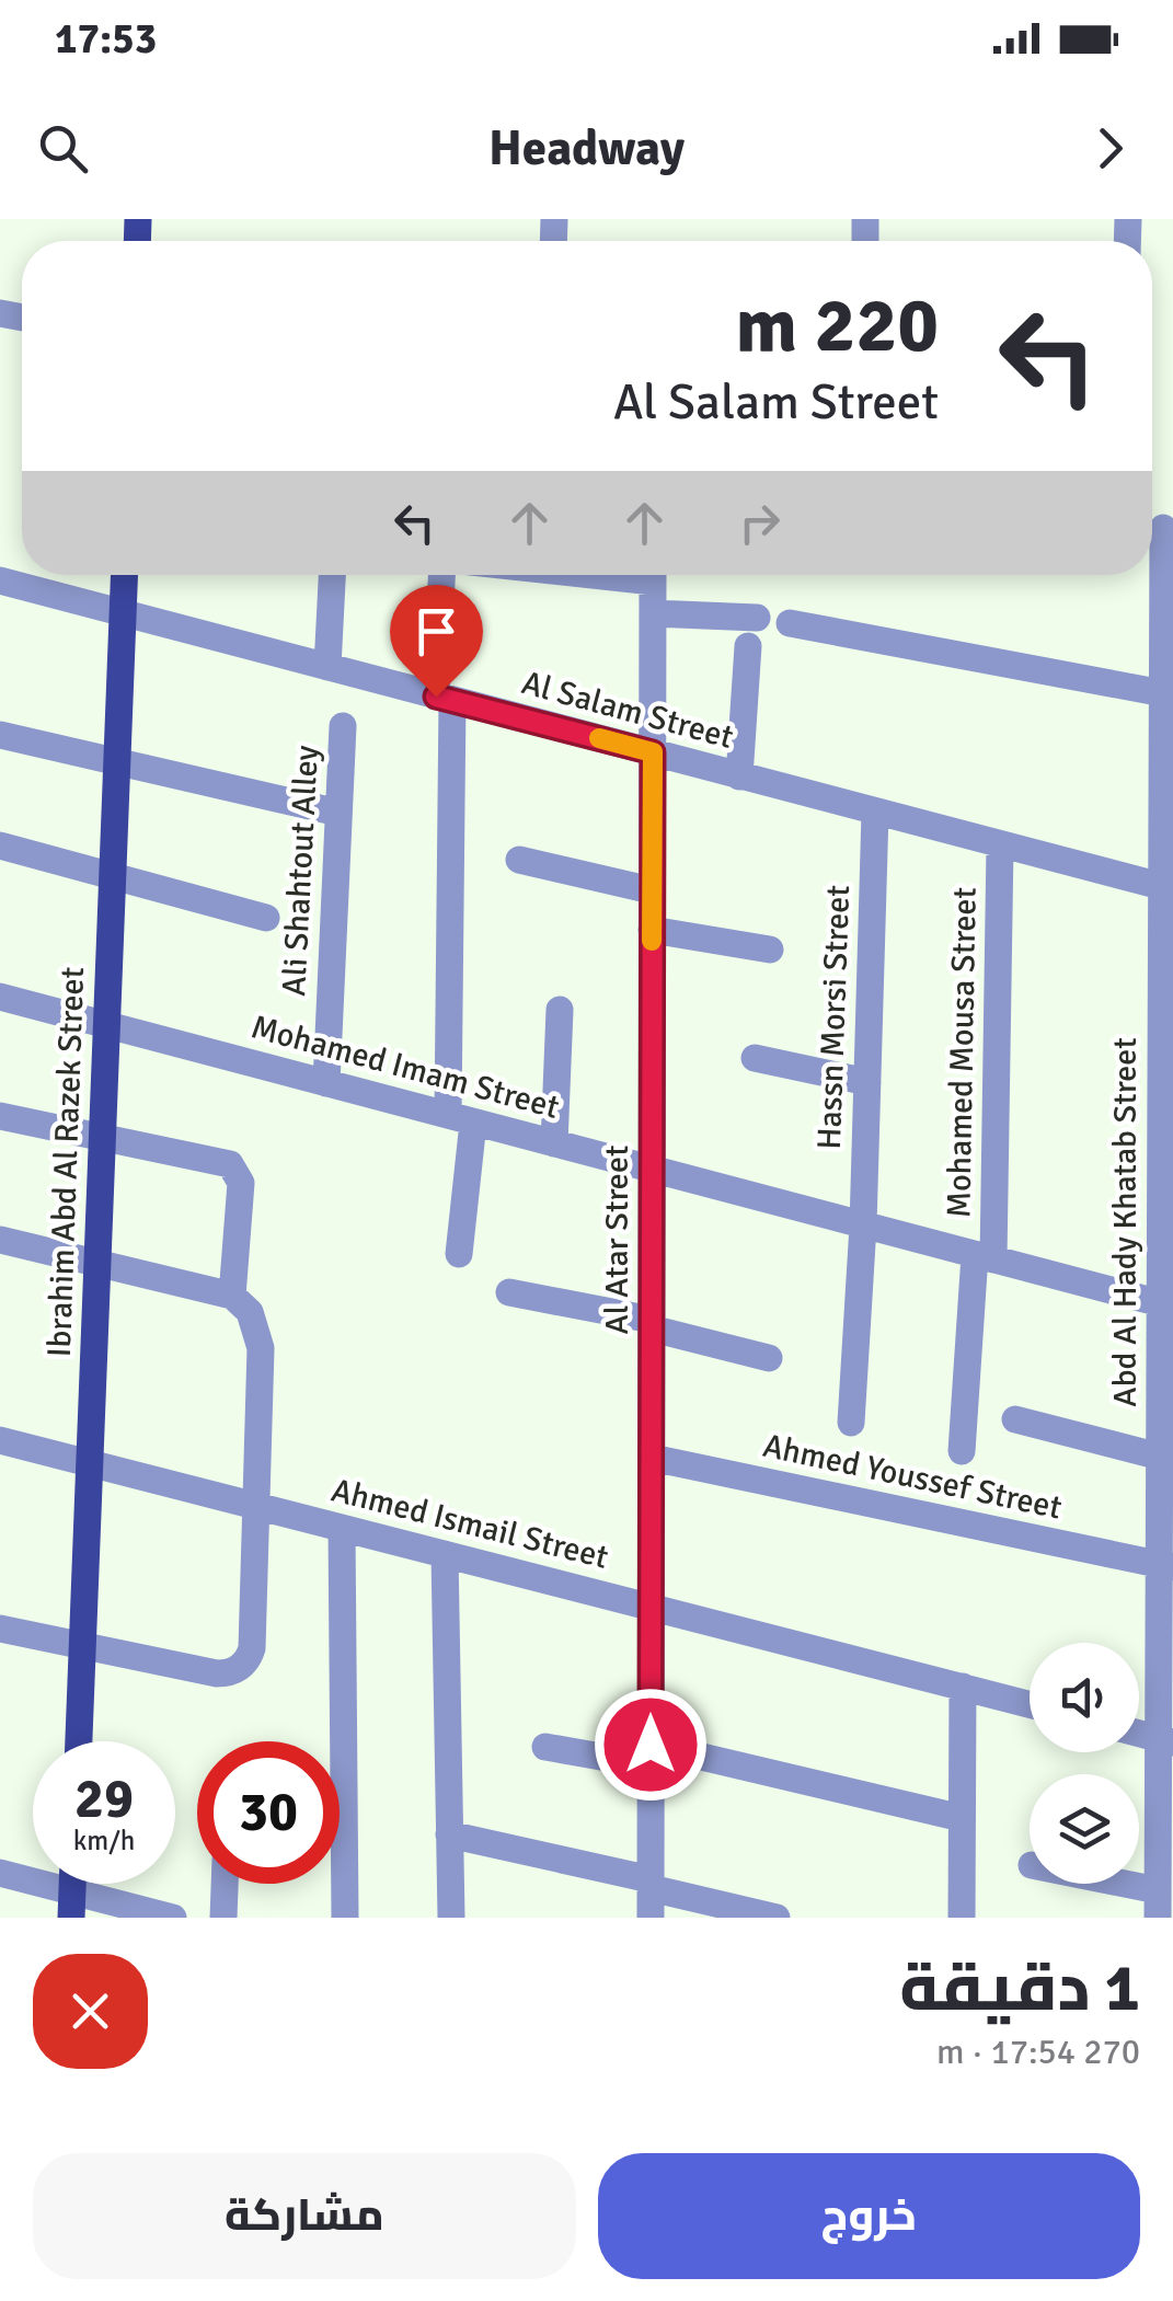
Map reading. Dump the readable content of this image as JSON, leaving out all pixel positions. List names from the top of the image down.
{
  "streets": {
    "main road": ["Ibrahim Abd Al Razek Street"],
    "street": [
      "Al Salam Street",
      "Ali Shahtout Alley",
      "Hassn Morsi Street",
      "Mohamed Mousa Street",
      "Mohamed Imam Street",
      "Abd Al Hady Khatab Street",
      "Al Atar Street",
      "Ahmed Youssef Street",
      "Ahmed Ismail Street"
    ]
  },
  "crossings": [
    ["Al Salam Street", "Hassn Morsi Street"],
    ["Al Salam Street", "Mohamed Mousa Street"],
    ["Al Salam Street", "Ibrahim Abd Al Razek Street"],
    ["Al Salam Street", "Abd Al Hady Khatab Street"],
    ["Al Salam Street", "Al Atar Street"],
    ["Ali Shahtout Alley", "Mohamed Imam Street"],
    ["Hassn Morsi Street", "Mohamed Imam Street"],
    ["Mohamed Mousa Street", "Mohamed Imam Street"],
    ["Mohamed Imam Street", "Ibrahim Abd Al Razek Street"],
    ["Mohamed Imam Street", "Abd Al Hady Khatab Street"],
    ["Mohamed Imam Street", "Al Atar Street"],
    ["Ibrahim Abd Al Razek Street", "Ahmed Ismail Street"],
    ["Abd Al Hady Khatab Street", "Ahmed Youssef Street"],
    ["Al Atar Street", "Ahmed Youssef Street"],
    ["Al Atar Street", "Ahmed Ismail Street"]
  ],
  "page": {
    "status": "17:53",
    "header": "Headway",
    "turn": ["220 m", "Al Salam Street"],
    "speed": "29 km/h",
    "limit": "30",
    "heading": ["1 دقيقة", "270 m · 17:54"],
    "buttons": ["خروج", "مشاركة"]
  }
}
